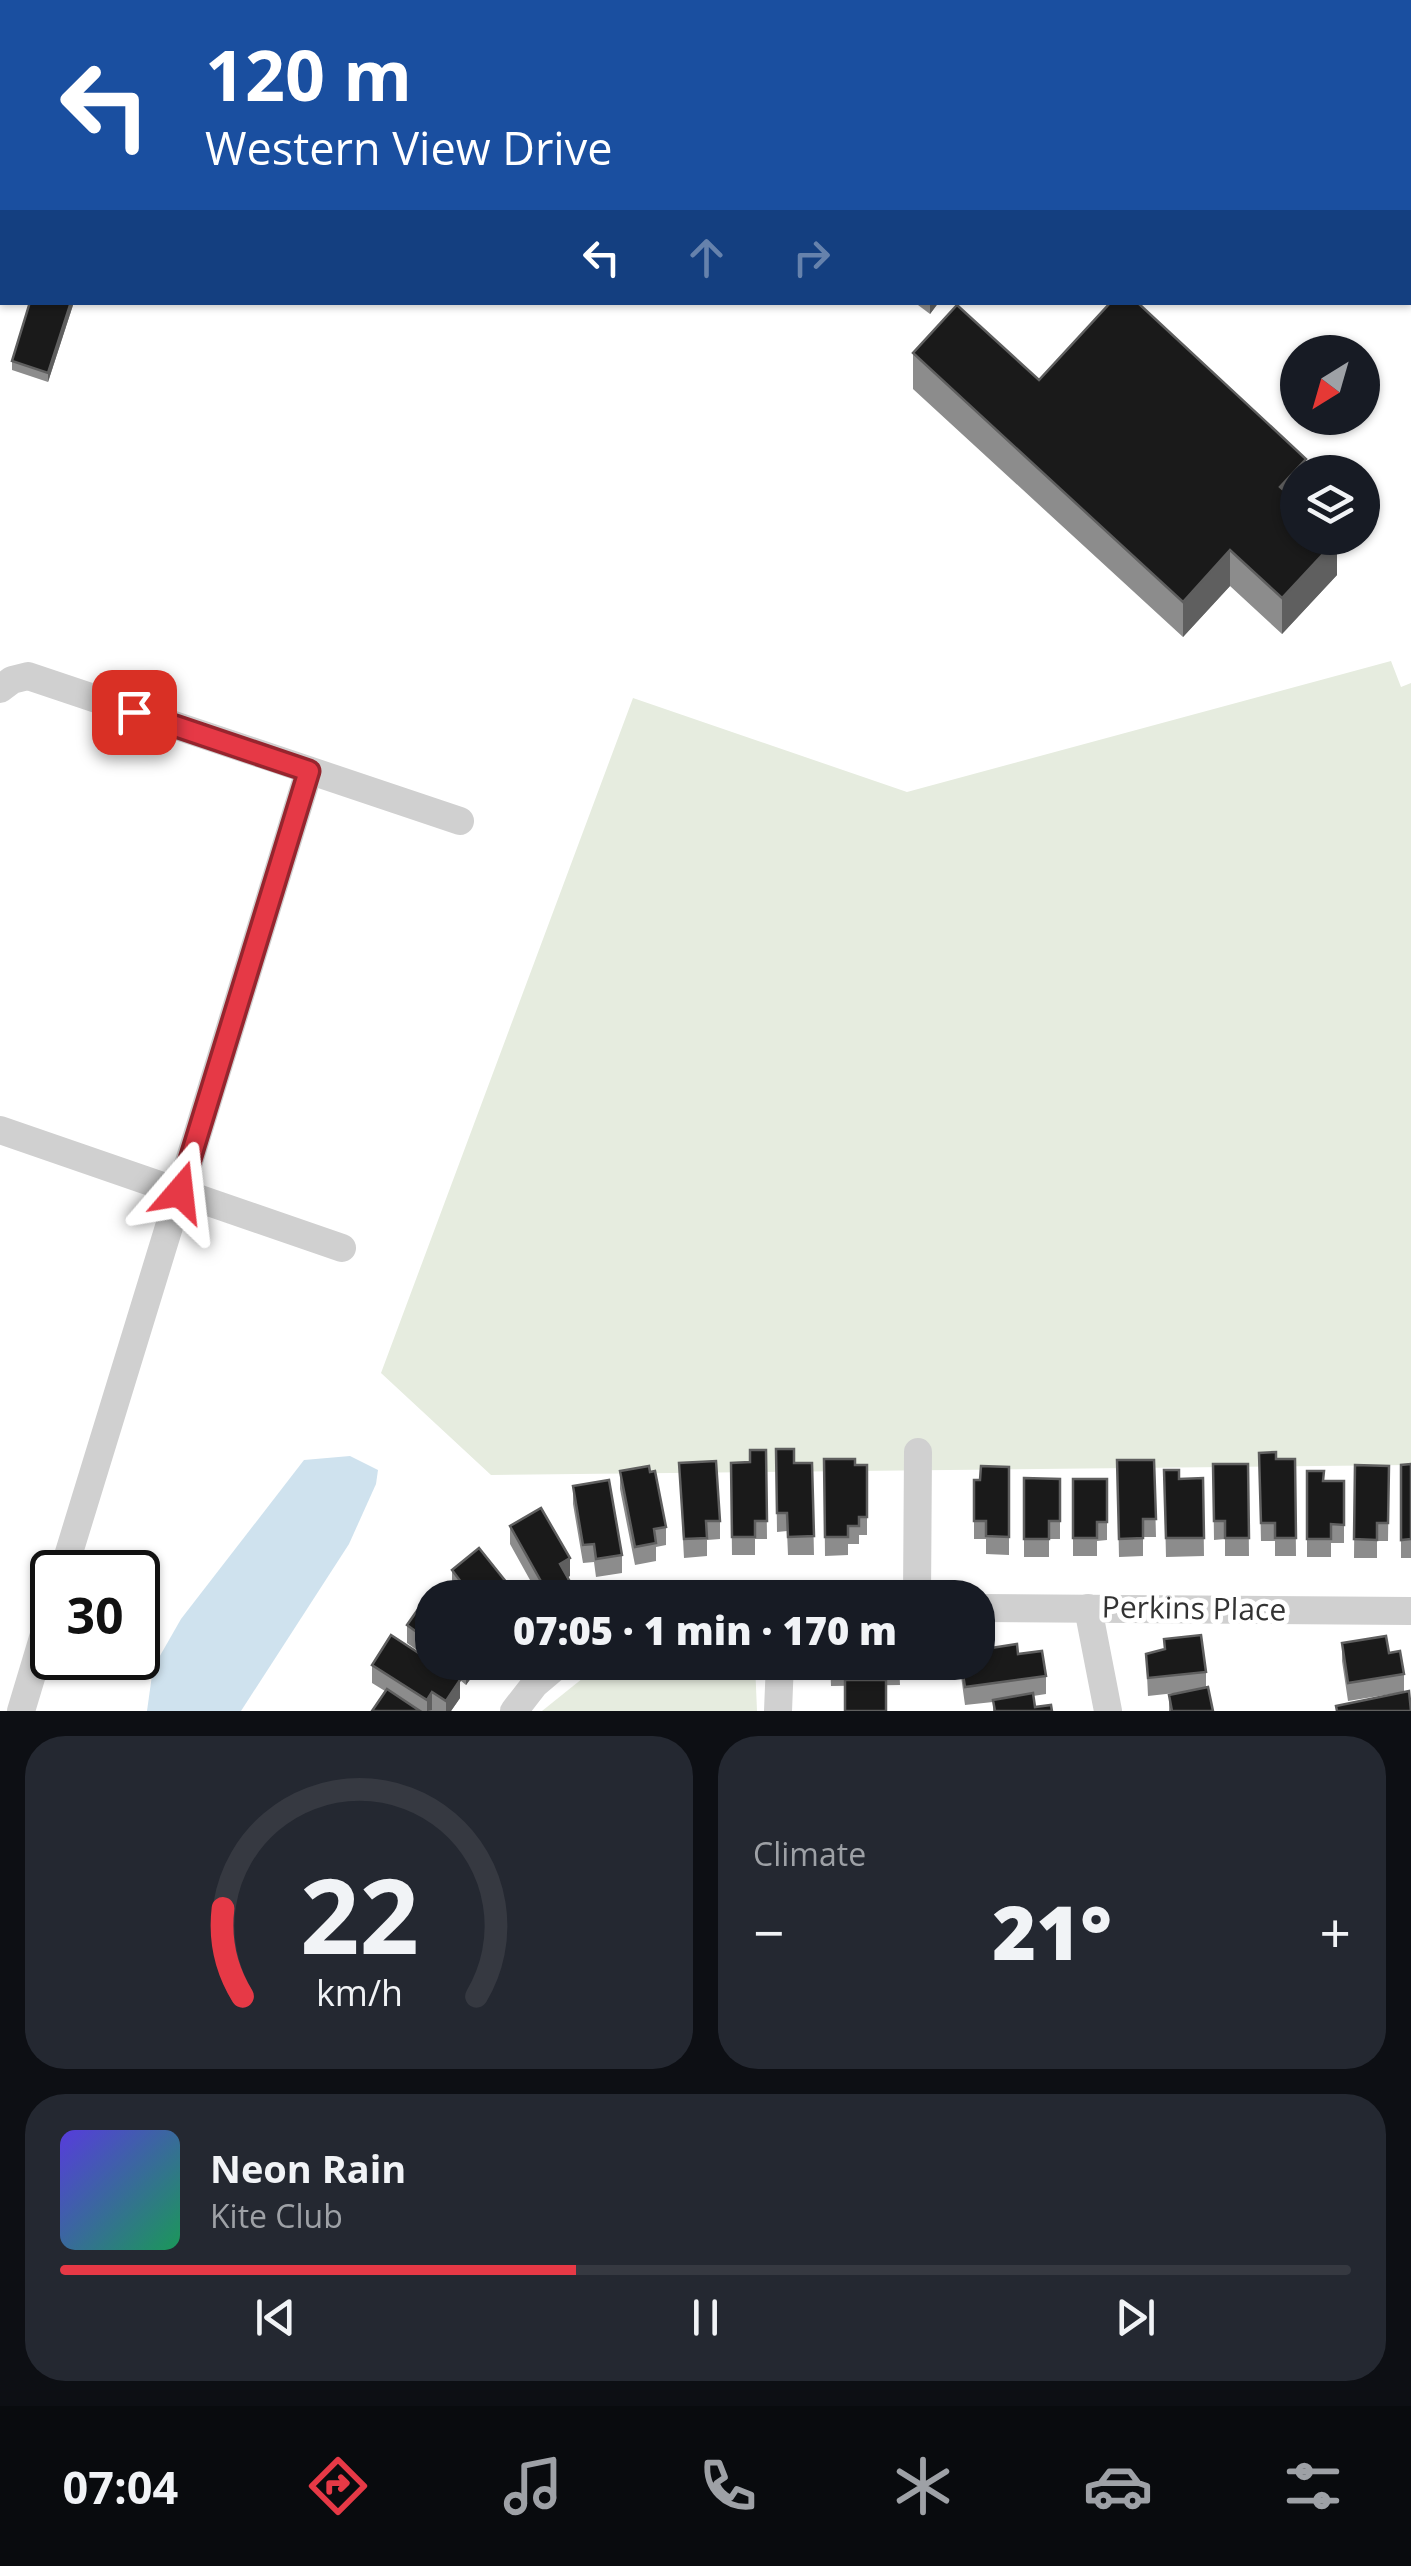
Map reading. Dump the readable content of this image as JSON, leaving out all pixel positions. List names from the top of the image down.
{
  "streets": {
    "street": ["Perkins Place"]
  },
  "north": "bottom left",
  "page": {
    "turn": ["120 m", "Western View Drive"],
    "limit": "30",
    "trip": "07:05 · 1 min · 170 m",
    "tile": "Climate",
    "heat": ["−", "21°", "+"],
    "song": ["Neon Rain", "Kite Club"],
    "tabs": "07:04",
    "gauge": ["22", "km/h"]
  }
}
